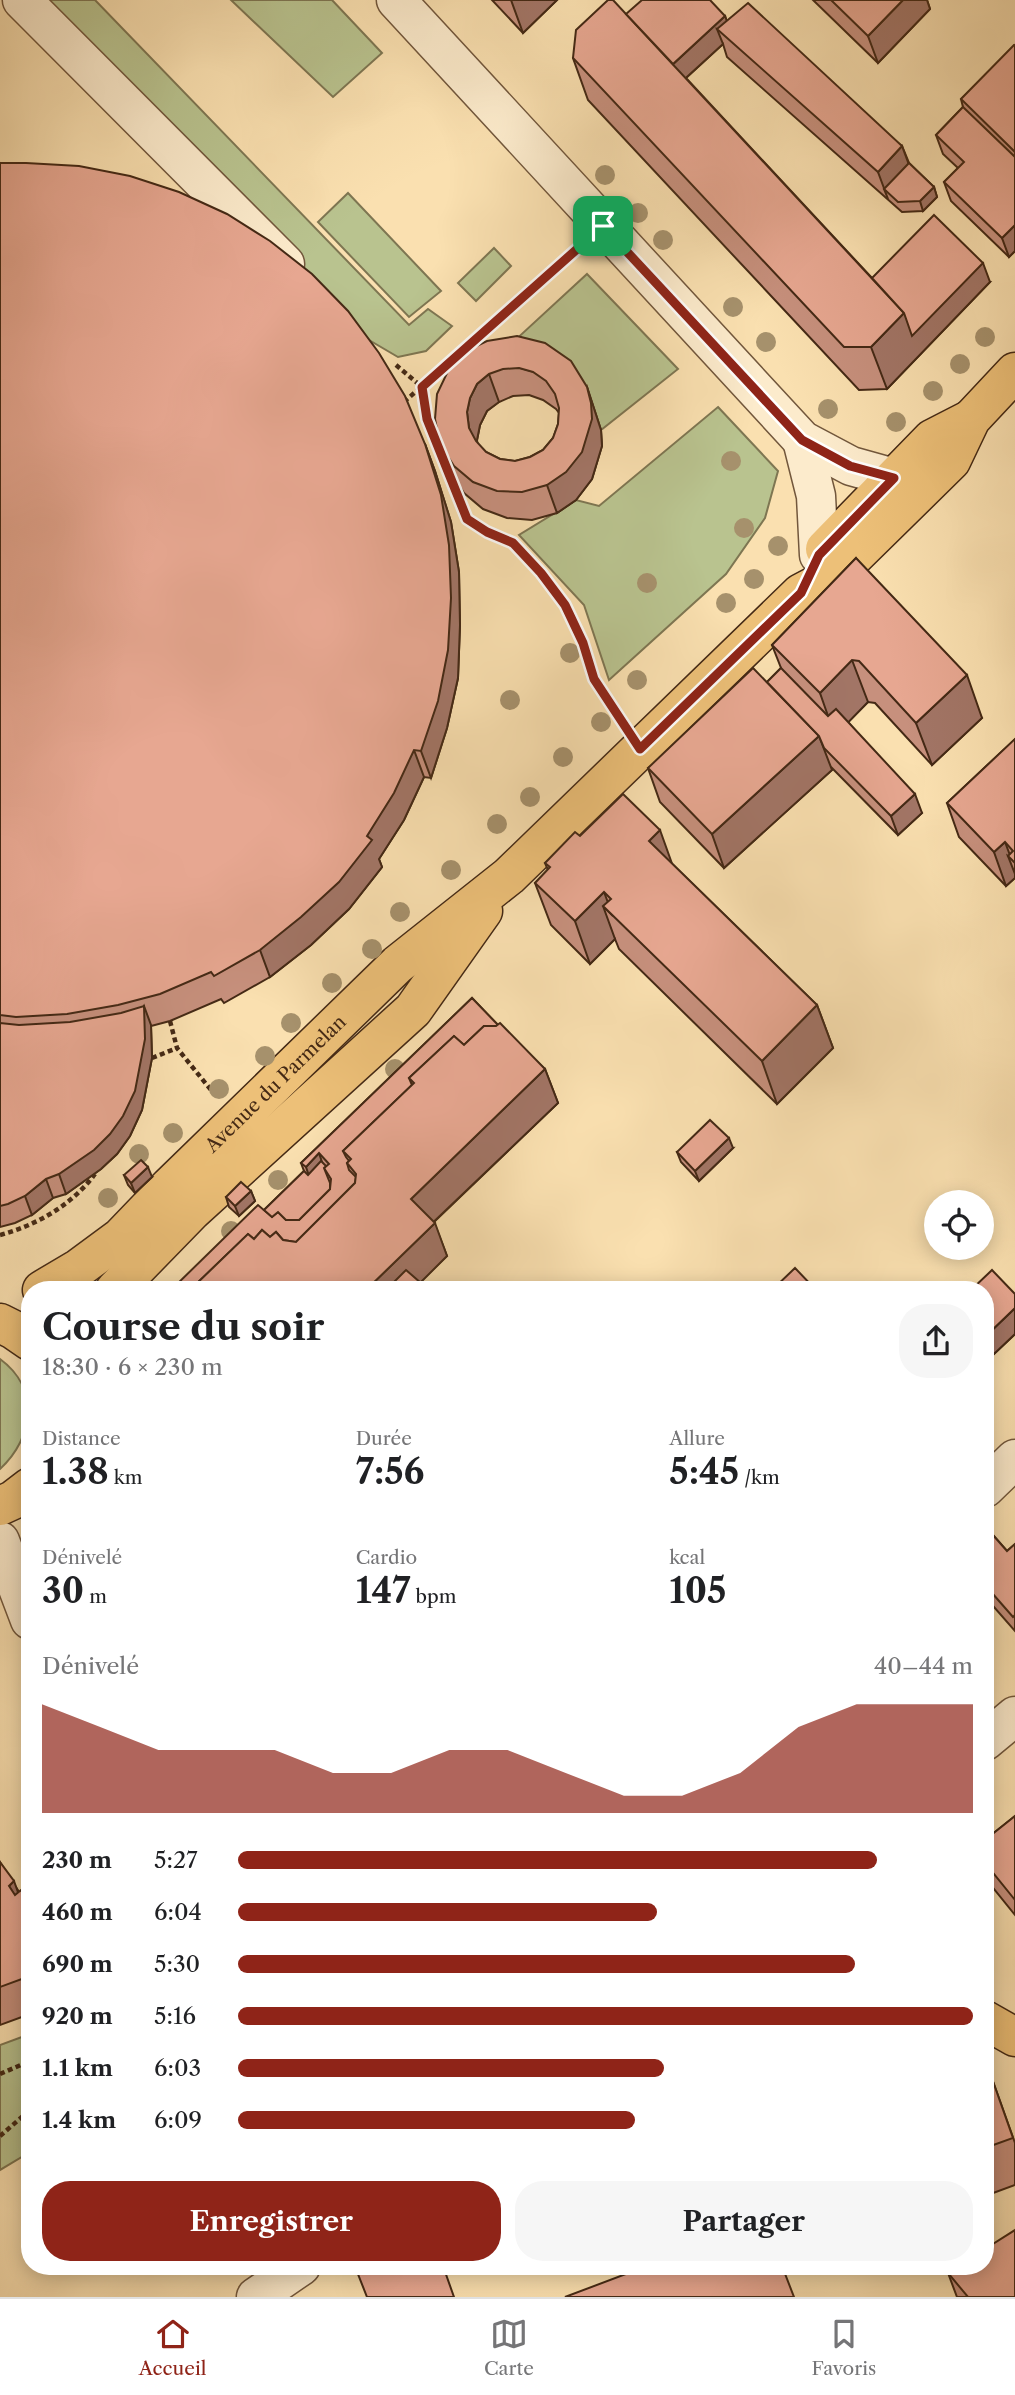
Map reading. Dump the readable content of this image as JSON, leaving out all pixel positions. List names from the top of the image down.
{
  "streets": {
    "main road": ["Avenue du Parmelan"]
  },
  "page": {
    "heading": ["Course du soir", "18:30 · 6 × 230 m"],
    "stats": [
      ["Distance", "1.38 km"],
      ["Durée", "7:56"],
      ["Allure", "5:45 /km"],
      ["Dénivelé", "30 m"],
      ["Cardio", "147 bpm"],
      ["kcal", "105"]
    ],
    "chart": ["Dénivelé", "40–44 m"],
    "list": [
      {
        "name": "230 m",
        "note": "5:27"
      },
      {
        "name": "460 m",
        "note": "6:04"
      },
      {
        "name": "690 m",
        "note": "5:30"
      },
      {
        "name": "920 m",
        "note": "5:16"
      },
      {
        "name": "1.1 km",
        "note": "6:03"
      },
      {
        "name": "1.4 km",
        "note": "6:09"
      }
    ],
    "buttons": ["Enregistrer", "Partager"],
    "tabs": ["Accueil", "Carte", "Favoris"]
  }
}
